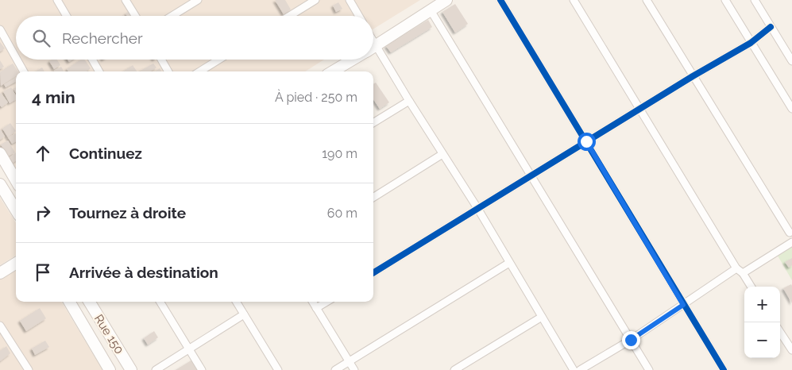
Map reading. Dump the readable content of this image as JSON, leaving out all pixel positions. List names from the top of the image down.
{
  "streets": {
    "main road": ["Rue 150"]
  },
  "page": {
    "search": "Rechercher",
    "heading": ["4 min", "À pied · 250 m"],
    "list": [
      ["Continuez", "190 m"],
      ["Tournez à droite", "60 m"],
      "Arrivée à destination"
    ],
    "map_buttons": ["+", "−"]
  }
}
